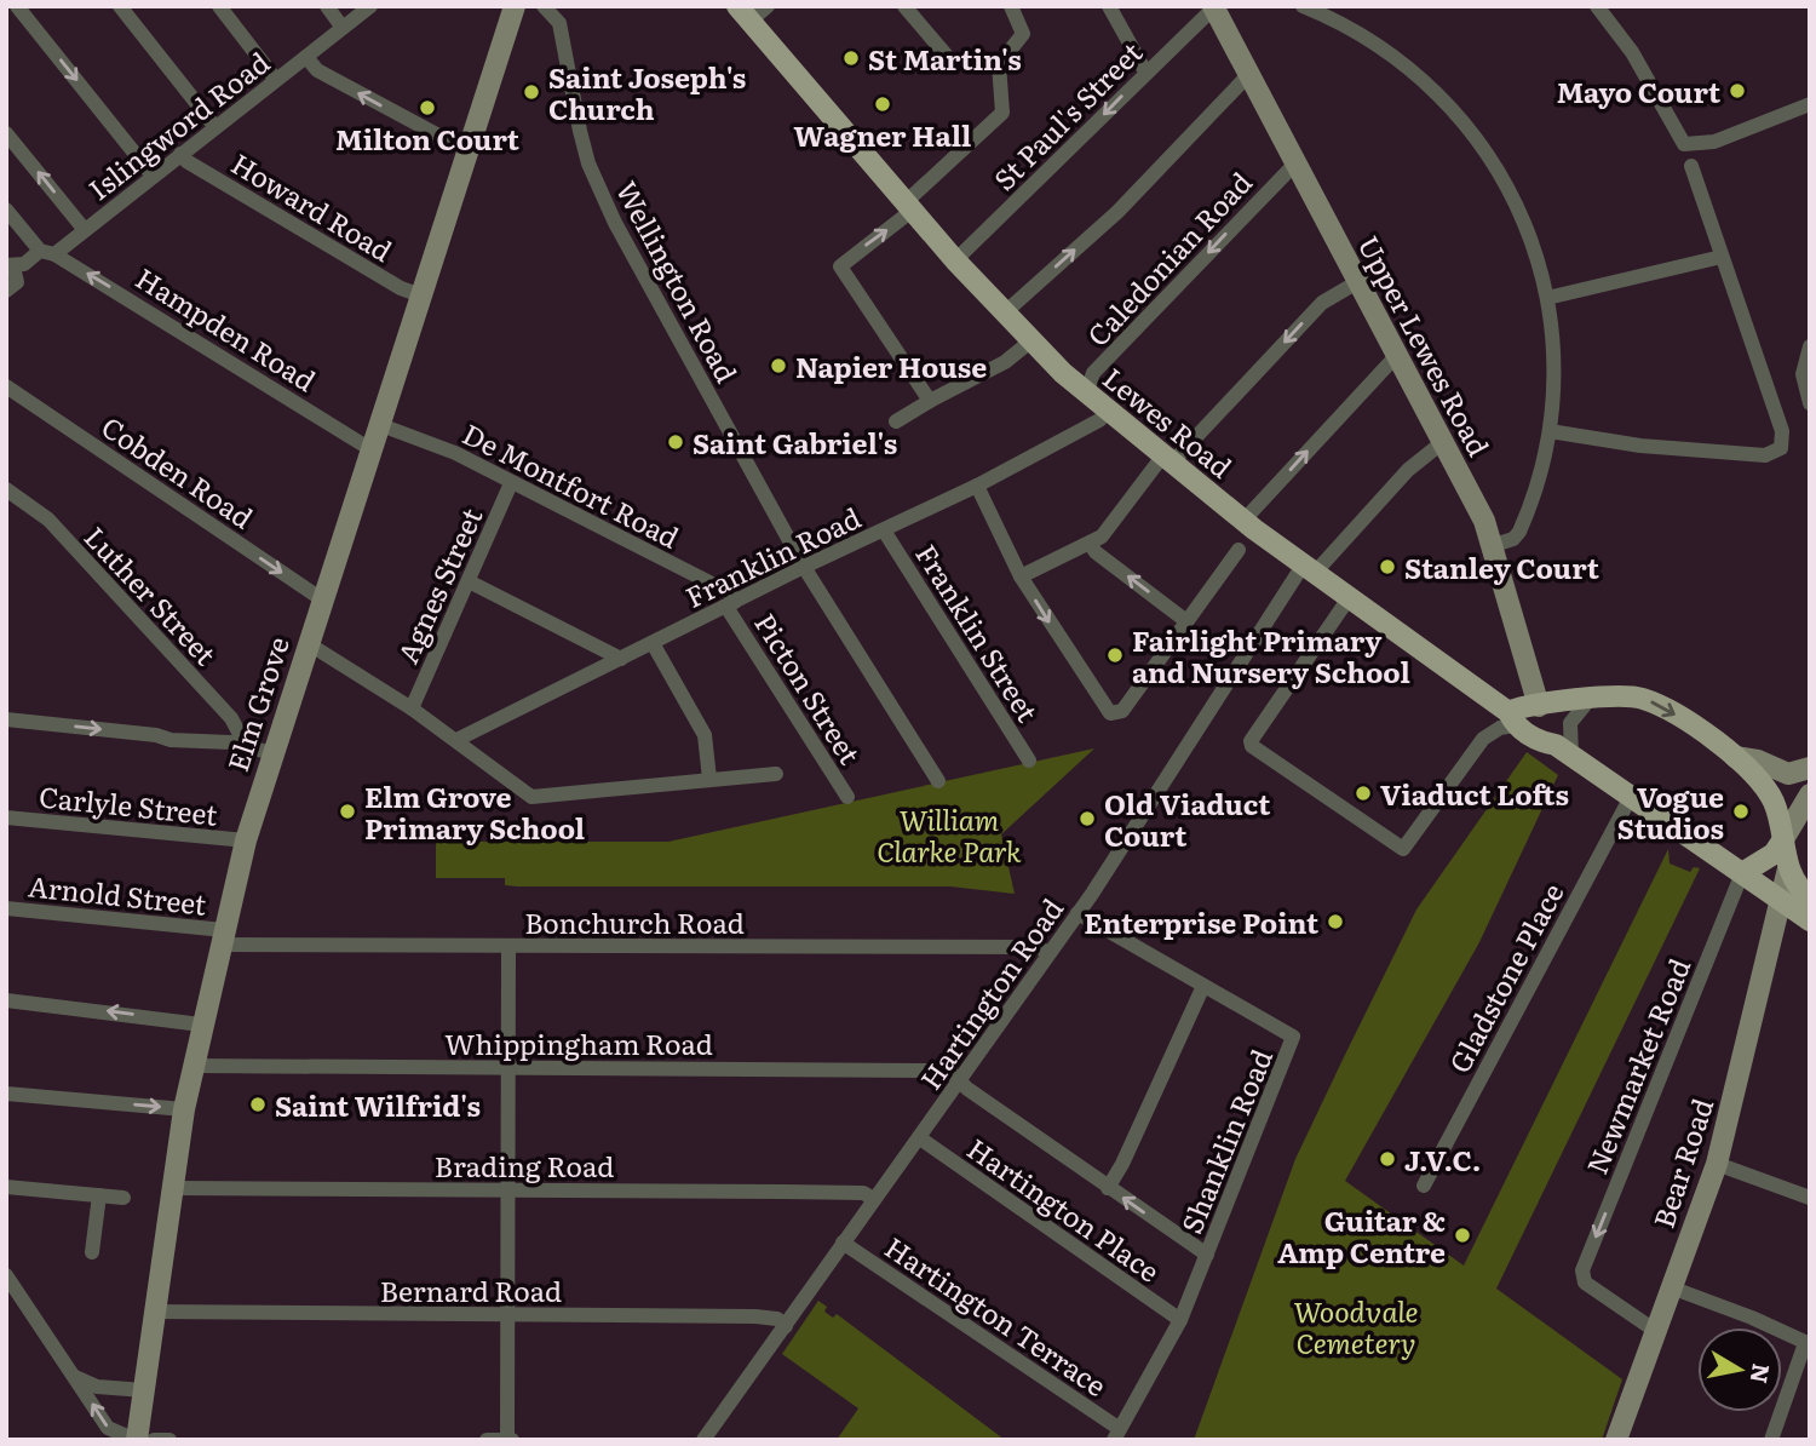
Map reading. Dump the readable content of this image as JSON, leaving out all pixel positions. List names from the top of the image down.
{
  "streets": {
    "main road": ["Upper Lewes Road", "Lewes Road"],
    "street": [
      "St Paul's Street",
      "Islingword Road",
      "Howard Road",
      "Caledonian Road",
      "Wellington Road",
      "Hampden Road",
      "Cobden Road",
      "De Montfort Road",
      "Franklin Road",
      "Agnes Street",
      "Luther Street",
      "Franklin Street",
      "Picton Street",
      "Elm Grove",
      "Carlyle Street",
      "Arnold Street",
      "Bonchurch Road",
      "Gladstone Place",
      "Hartington Road",
      "Whippingham Road",
      "Newmarket Road",
      "Shanklin Road",
      "Bear Road",
      "Brading Road",
      "Hartington Place",
      "Bernard Road",
      "Hartington Terrace"
    ]
  },
  "crossings": [
    ["St Paul's Street", "Upper Lewes Road"],
    ["St Paul's Street", "Lewes Road"],
    ["Islingword Road", "Howard Road"],
    ["Islingword Road", "Hampden Road"],
    ["Howard Road", "Elm Grove"],
    ["Caledonian Road", "Upper Lewes Road"],
    ["Caledonian Road", "Lewes Road"],
    ["Wellington Road", "Franklin Road"],
    ["Hampden Road", "Elm Grove"],
    ["Upper Lewes Road", "Lewes Road"],
    ["Upper Lewes Road", "Hartington Road"],
    ["Lewes Road", "Franklin Road"],
    ["Lewes Road", "Gladstone Place"],
    ["Lewes Road", "Hartington Road"],
    ["Lewes Road", "Newmarket Road"],
    ["Lewes Road", "Bear Road"],
    ["Cobden Road", "Elm Grove"],
    ["De Montfort Road", "Franklin Road"],
    ["De Montfort Road", "Agnes Street"],
    ["De Montfort Road", "Picton Street"],
    ["De Montfort Road", "Elm Grove"],
    ["Franklin Road", "Franklin Street"],
    ["Franklin Road", "Picton Street"],
    ["Elm Grove", "Carlyle Street"],
    ["Elm Grove", "Arnold Street"],
    ["Elm Grove", "Bonchurch Road"],
    ["Elm Grove", "Whippingham Road"],
    ["Elm Grove", "Brading Road"],
    ["Elm Grove", "Bernard Road"],
    ["Arnold Street", "Bonchurch Road"],
    ["Bonchurch Road", "Hartington Road"],
    ["Hartington Road", "Whippingham Road"],
    ["Hartington Road", "Shanklin Road"],
    ["Hartington Road", "Brading Road"],
    ["Hartington Road", "Hartington Place"],
    ["Hartington Road", "Bernard Road"],
    ["Hartington Road", "Hartington Terrace"],
    ["Whippingham Road", "Shanklin Road"],
    ["Newmarket Road", "Bear Road"],
    ["Shanklin Road", "Hartington Place"],
    ["Shanklin Road", "Hartington Terrace"]
  ],
  "one_way": ["Hampden Road", "Cobden Road", "Newmarket Road"],
  "parks": ["William Clarke Park", "Woodvale Cemetery"],
  "places": [
    "St Martin's",
    "Mayo Court",
    "Saint Joseph's Church",
    "Wagner Hall",
    "Milton Court",
    "Napier House",
    "Saint Gabriel's",
    "Stanley Court",
    "Fairlight Primary and Nursery School",
    "Viaduct Lofts",
    "Elm Grove Primary School",
    "Vogue Studios",
    "Old Viaduct Court",
    "Enterprise Point",
    "Saint Wilfrid's",
    "J.V.C.",
    "Guitar & Amp Centre"
  ],
  "north": "right"
}
